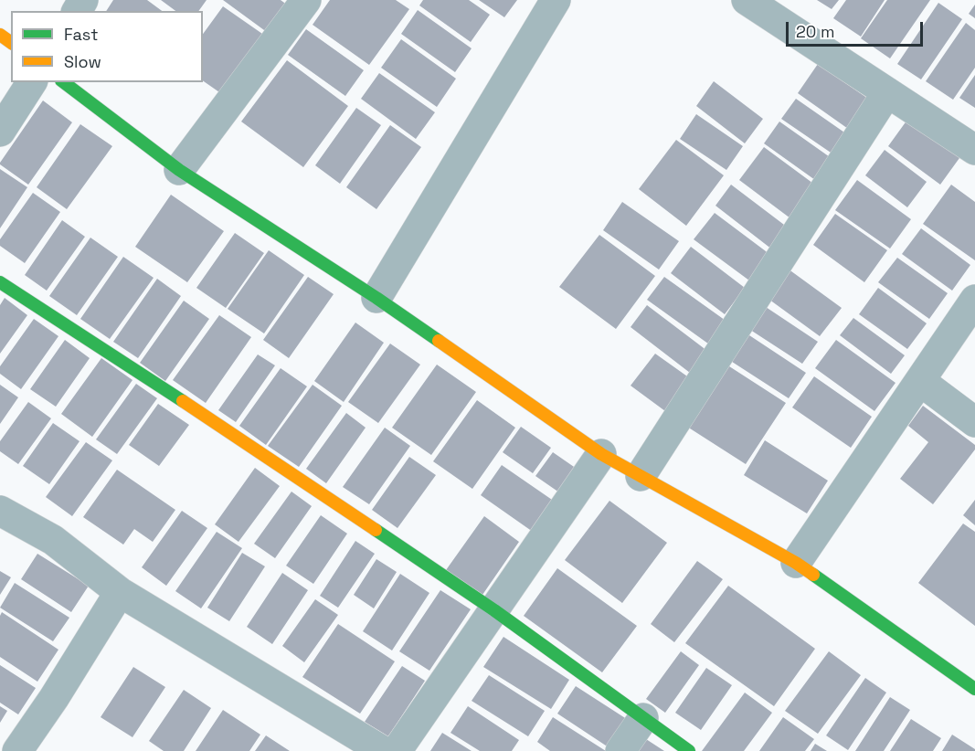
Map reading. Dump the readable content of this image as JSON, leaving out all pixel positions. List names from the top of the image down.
{
  "legend": ["Fast", "Slow"],
  "scale_bar": "20 m"
}
